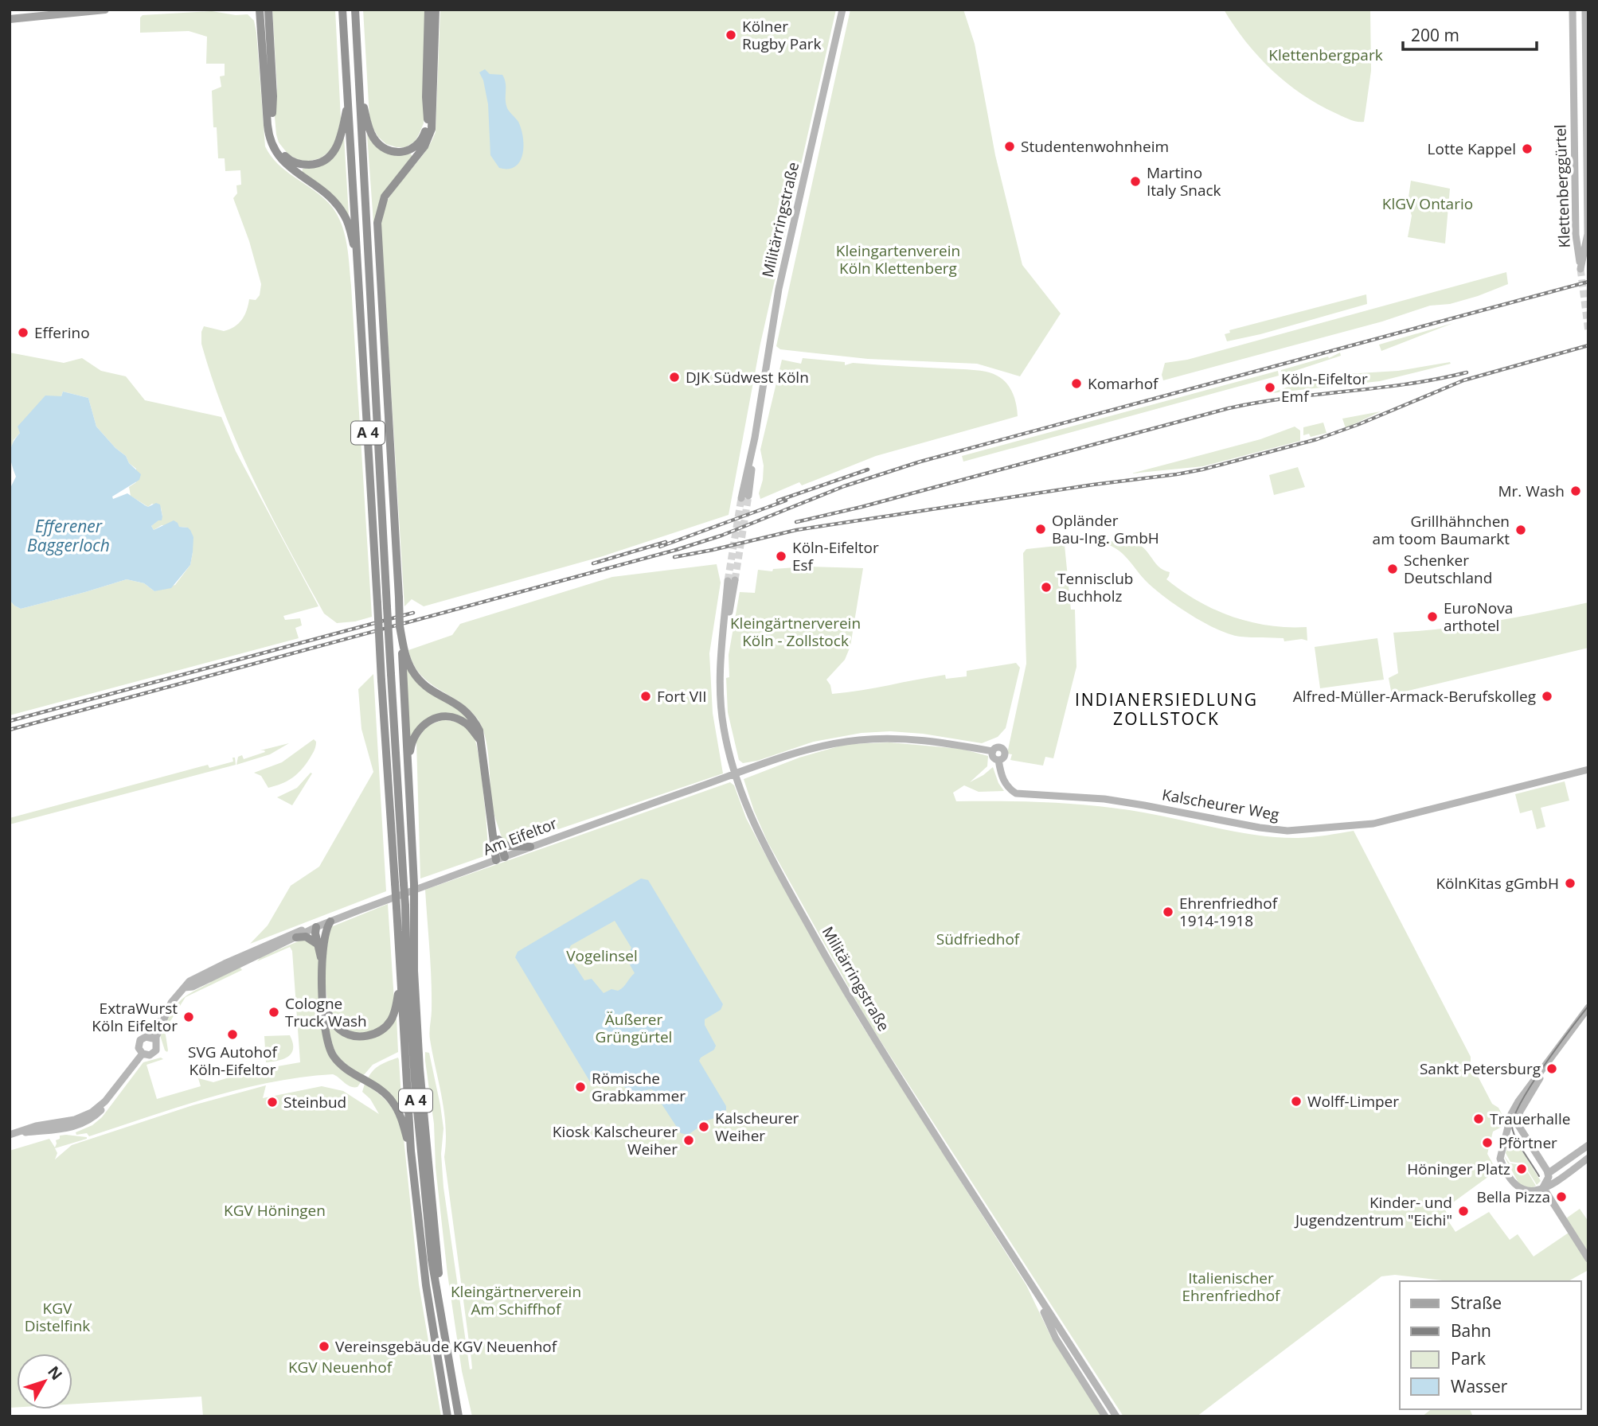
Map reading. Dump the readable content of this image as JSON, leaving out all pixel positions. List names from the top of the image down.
{
  "streets": {
    "highway": ["A 4"],
    "main road": [
      "Klettenberggürtel",
      "Militärringstraße",
      "Kalscheurer Weg",
      "Am Eifeltor"
    ]
  },
  "crossings": [
    ["Militärringstraße", "Am Eifeltor"],
    ["Kalscheurer Weg", "Am Eifeltor"]
  ],
  "districts": ["INDIANERSIEDLUNG ZOLLSTOCK"],
  "water": ["Efferener Baggerloch"],
  "parks": [
    "Klettenbergpark",
    "KlGV Ontario",
    "Kleingartenverein Köln Klettenberg",
    "Kleingärtnerverein Köln - Zollstock",
    "Südfriedhof",
    "Vogelinsel",
    "Äußerer Grüngürtel",
    "KGV Höningen",
    "Italienischer Ehrenfriedhof",
    "Kleingärtnerverein Am Schiffhof",
    "KGV Distelfink",
    "KGV Neuenhof"
  ],
  "places": [
    "Kölner Rugby Park",
    "Studentenwohnheim",
    "Lotte Kappel",
    "Martino Italy Snack",
    "Efferino",
    "DJK Südwest Köln",
    "Komarhof",
    "Köln-Eifeltor Emf",
    "Mr. Wash",
    "Opländer Bau-Ing. GmbH",
    "Grillhähnchen am toom Baumarkt",
    "Köln-Eifeltor Esf",
    "Schenker Deutschland",
    "Tennisclub Buchholz",
    "EuroNova arthotel",
    "Fort VII",
    "Alfred-Müller-Armack-Berufskolleg",
    "KölnKitas gGmbH",
    "Ehrenfriedhof 1914-1918",
    "Cologne Truck Wash",
    "ExtraWurst Köln Eifeltor",
    "SVG Autohof Köln-Eifeltor",
    "Sankt Petersburg",
    "Römische Grabkammer",
    "Wolff-Limper",
    "Steinbud",
    "Trauerhalle",
    "Kalscheurer Weiher",
    "Kiosk Kalscheurer Weiher",
    "Pförtner",
    "Höninger Platz",
    "Bella Pizza",
    "Kinder- und Jugendzentrum \"Eichi\"",
    "Vereinsgebäude KGV Neuenhof"
  ],
  "legend": [
    "Straße",
    "Bahn",
    "Park",
    "Wasser"
  ],
  "scale_bar": "200 m",
  "north": "top right"
}
